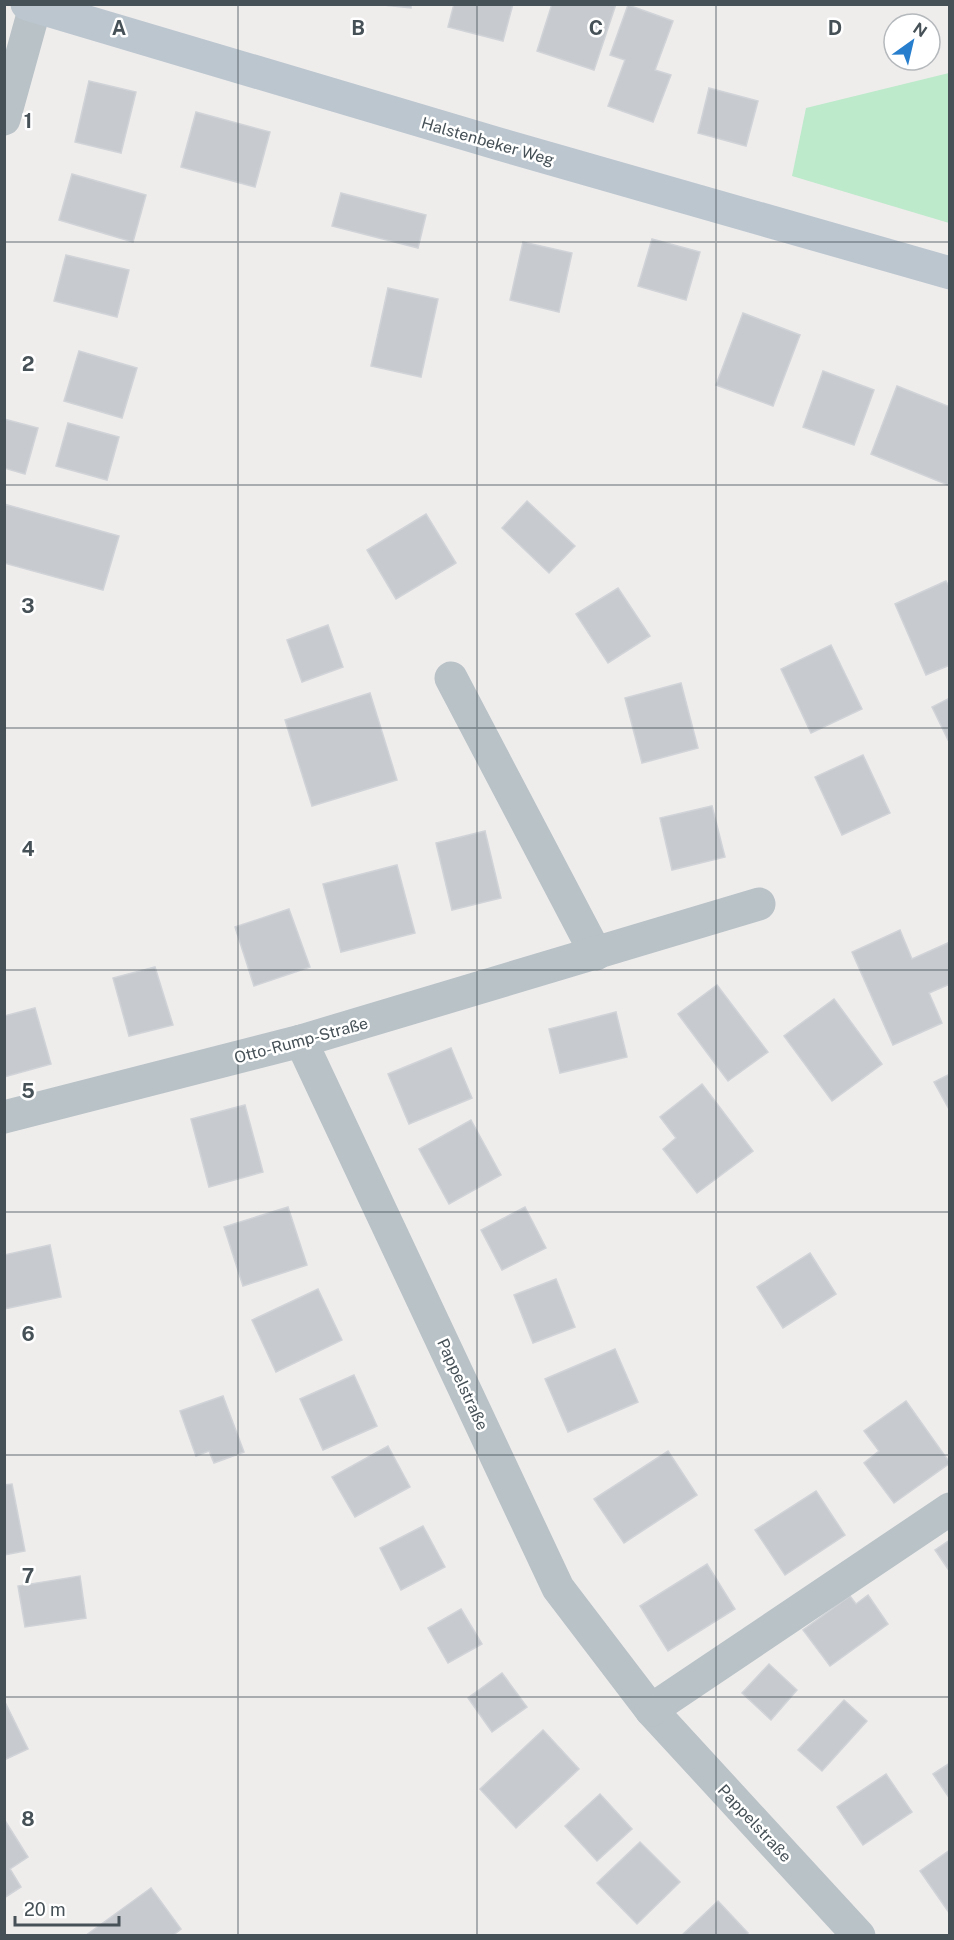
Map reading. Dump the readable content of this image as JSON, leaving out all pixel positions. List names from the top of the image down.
{
  "streets": {
    "main road": ["Halstenbeker Weg"],
    "street": ["Otto-Rump-Straße", "Pappelstraße"]
  },
  "crossings": [
    ["Otto-Rump-Straße", "Pappelstraße"]
  ],
  "scale_bar": "20 m",
  "north": "top right",
  "grid": {
    "columns": [
      "A",
      "B",
      "C",
      "D"
    ],
    "rows": [
      "1",
      "2",
      "3",
      "4",
      "5",
      "6",
      "7",
      "8"
    ]
  }
}
